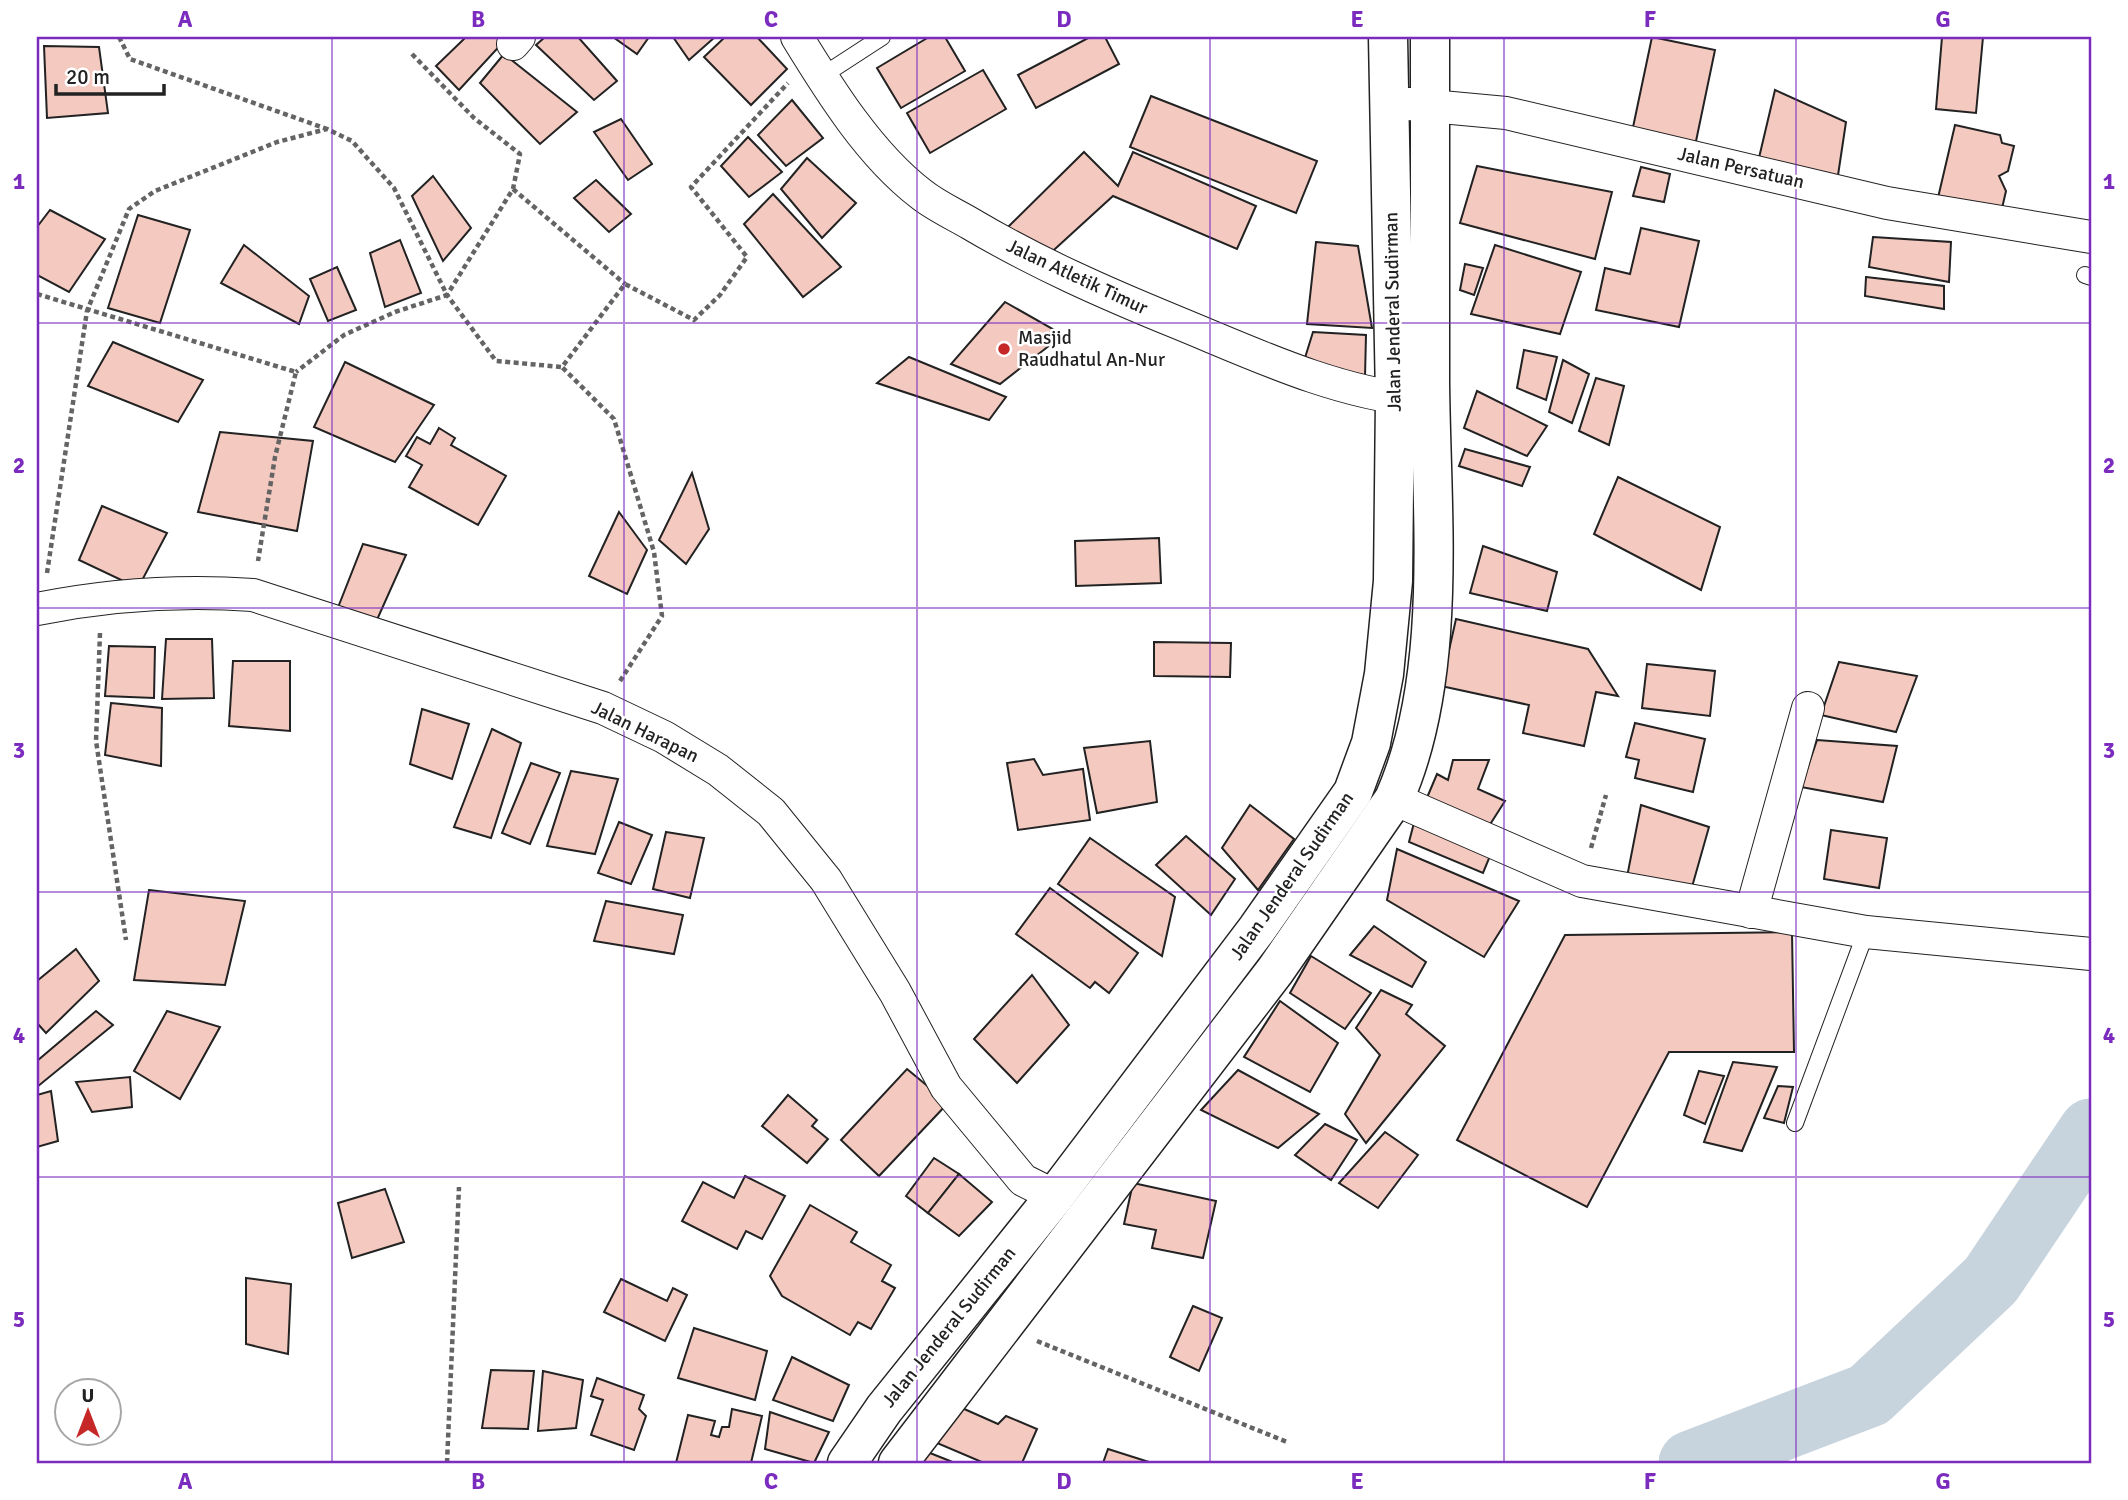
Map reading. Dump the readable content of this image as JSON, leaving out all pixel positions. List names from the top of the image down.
{
  "streets": {
    "main road": ["Jalan Jenderal Sudirman"],
    "street": ["Jalan Persatuan", "Jalan Atletik Timur", "Jalan Harapan"]
  },
  "crossings": [
    ["Jalan Persatuan", "Jalan Jenderal Sudirman"],
    ["Jalan Atletik Timur", "Jalan Jenderal Sudirman"],
    ["Jalan Jenderal Sudirman", "Jalan Harapan"]
  ],
  "places": ["Masjid Raudhatul An-Nur"],
  "scale_bar": "20 m",
  "north": "top",
  "grid": {
    "columns": [
      "A",
      "B",
      "C",
      "D",
      "E",
      "F",
      "G"
    ],
    "rows": [
      "1",
      "2",
      "3",
      "4",
      "5"
    ]
  }
}
